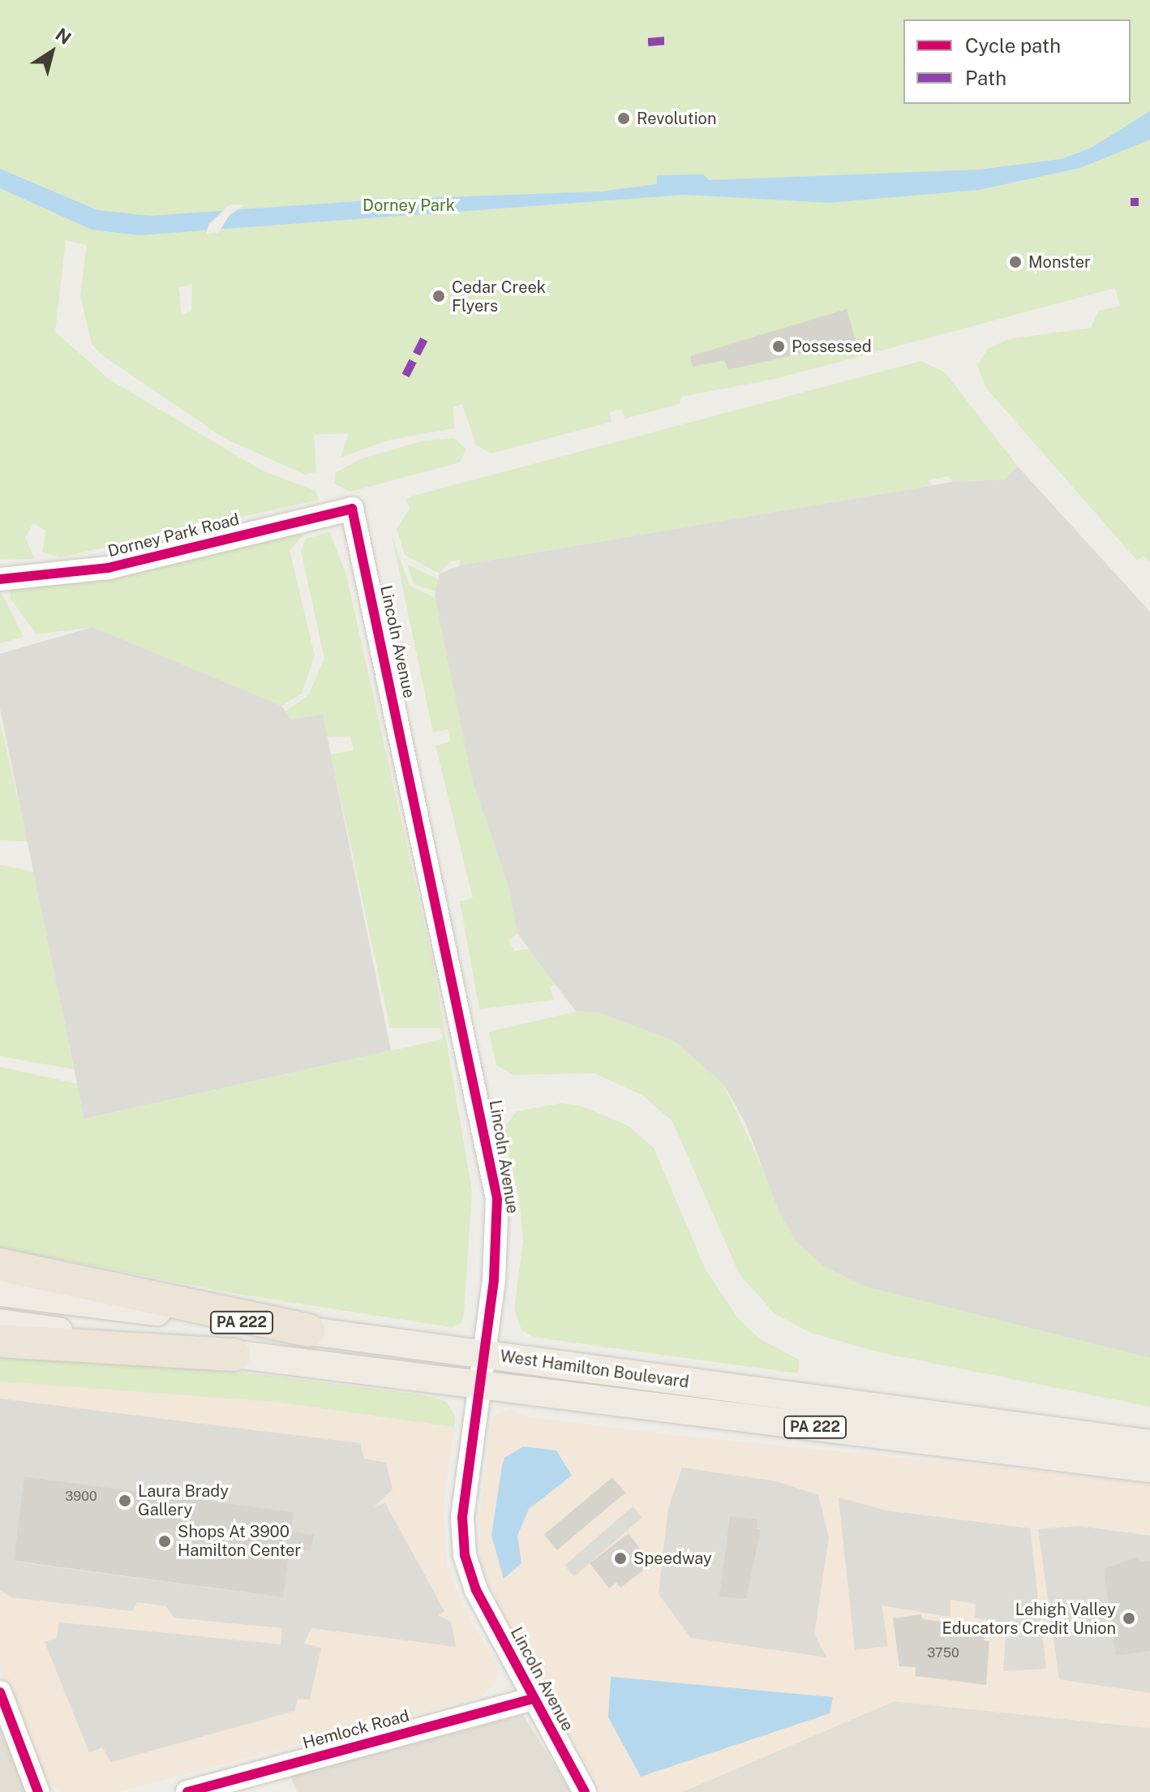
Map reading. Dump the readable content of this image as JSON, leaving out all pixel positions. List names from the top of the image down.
{
  "streets": {
    "main road": ["PA 222", "West Hamilton Boulevard"],
    "street": ["Dorney Park Road", "Lincoln Avenue", "Hemlock Road"]
  },
  "crossings": [
    ["Dorney Park Road", "Lincoln Avenue"],
    ["Lincoln Avenue", "West Hamilton Boulevard"],
    ["Lincoln Avenue", "Hemlock Road"]
  ],
  "parks": ["Dorney Park"],
  "places": [
    "Revolution",
    "Monster",
    "Cedar Creek Flyers",
    "Possessed",
    "Laura Brady Gallery",
    "Shops At 3900 Hamilton Center",
    "Speedway",
    "Lehigh Valley Educators Credit Union"
  ],
  "house_numbers": ["3900", "3750"],
  "legend": ["Cycle path", "Path"],
  "north": "top right"
}
